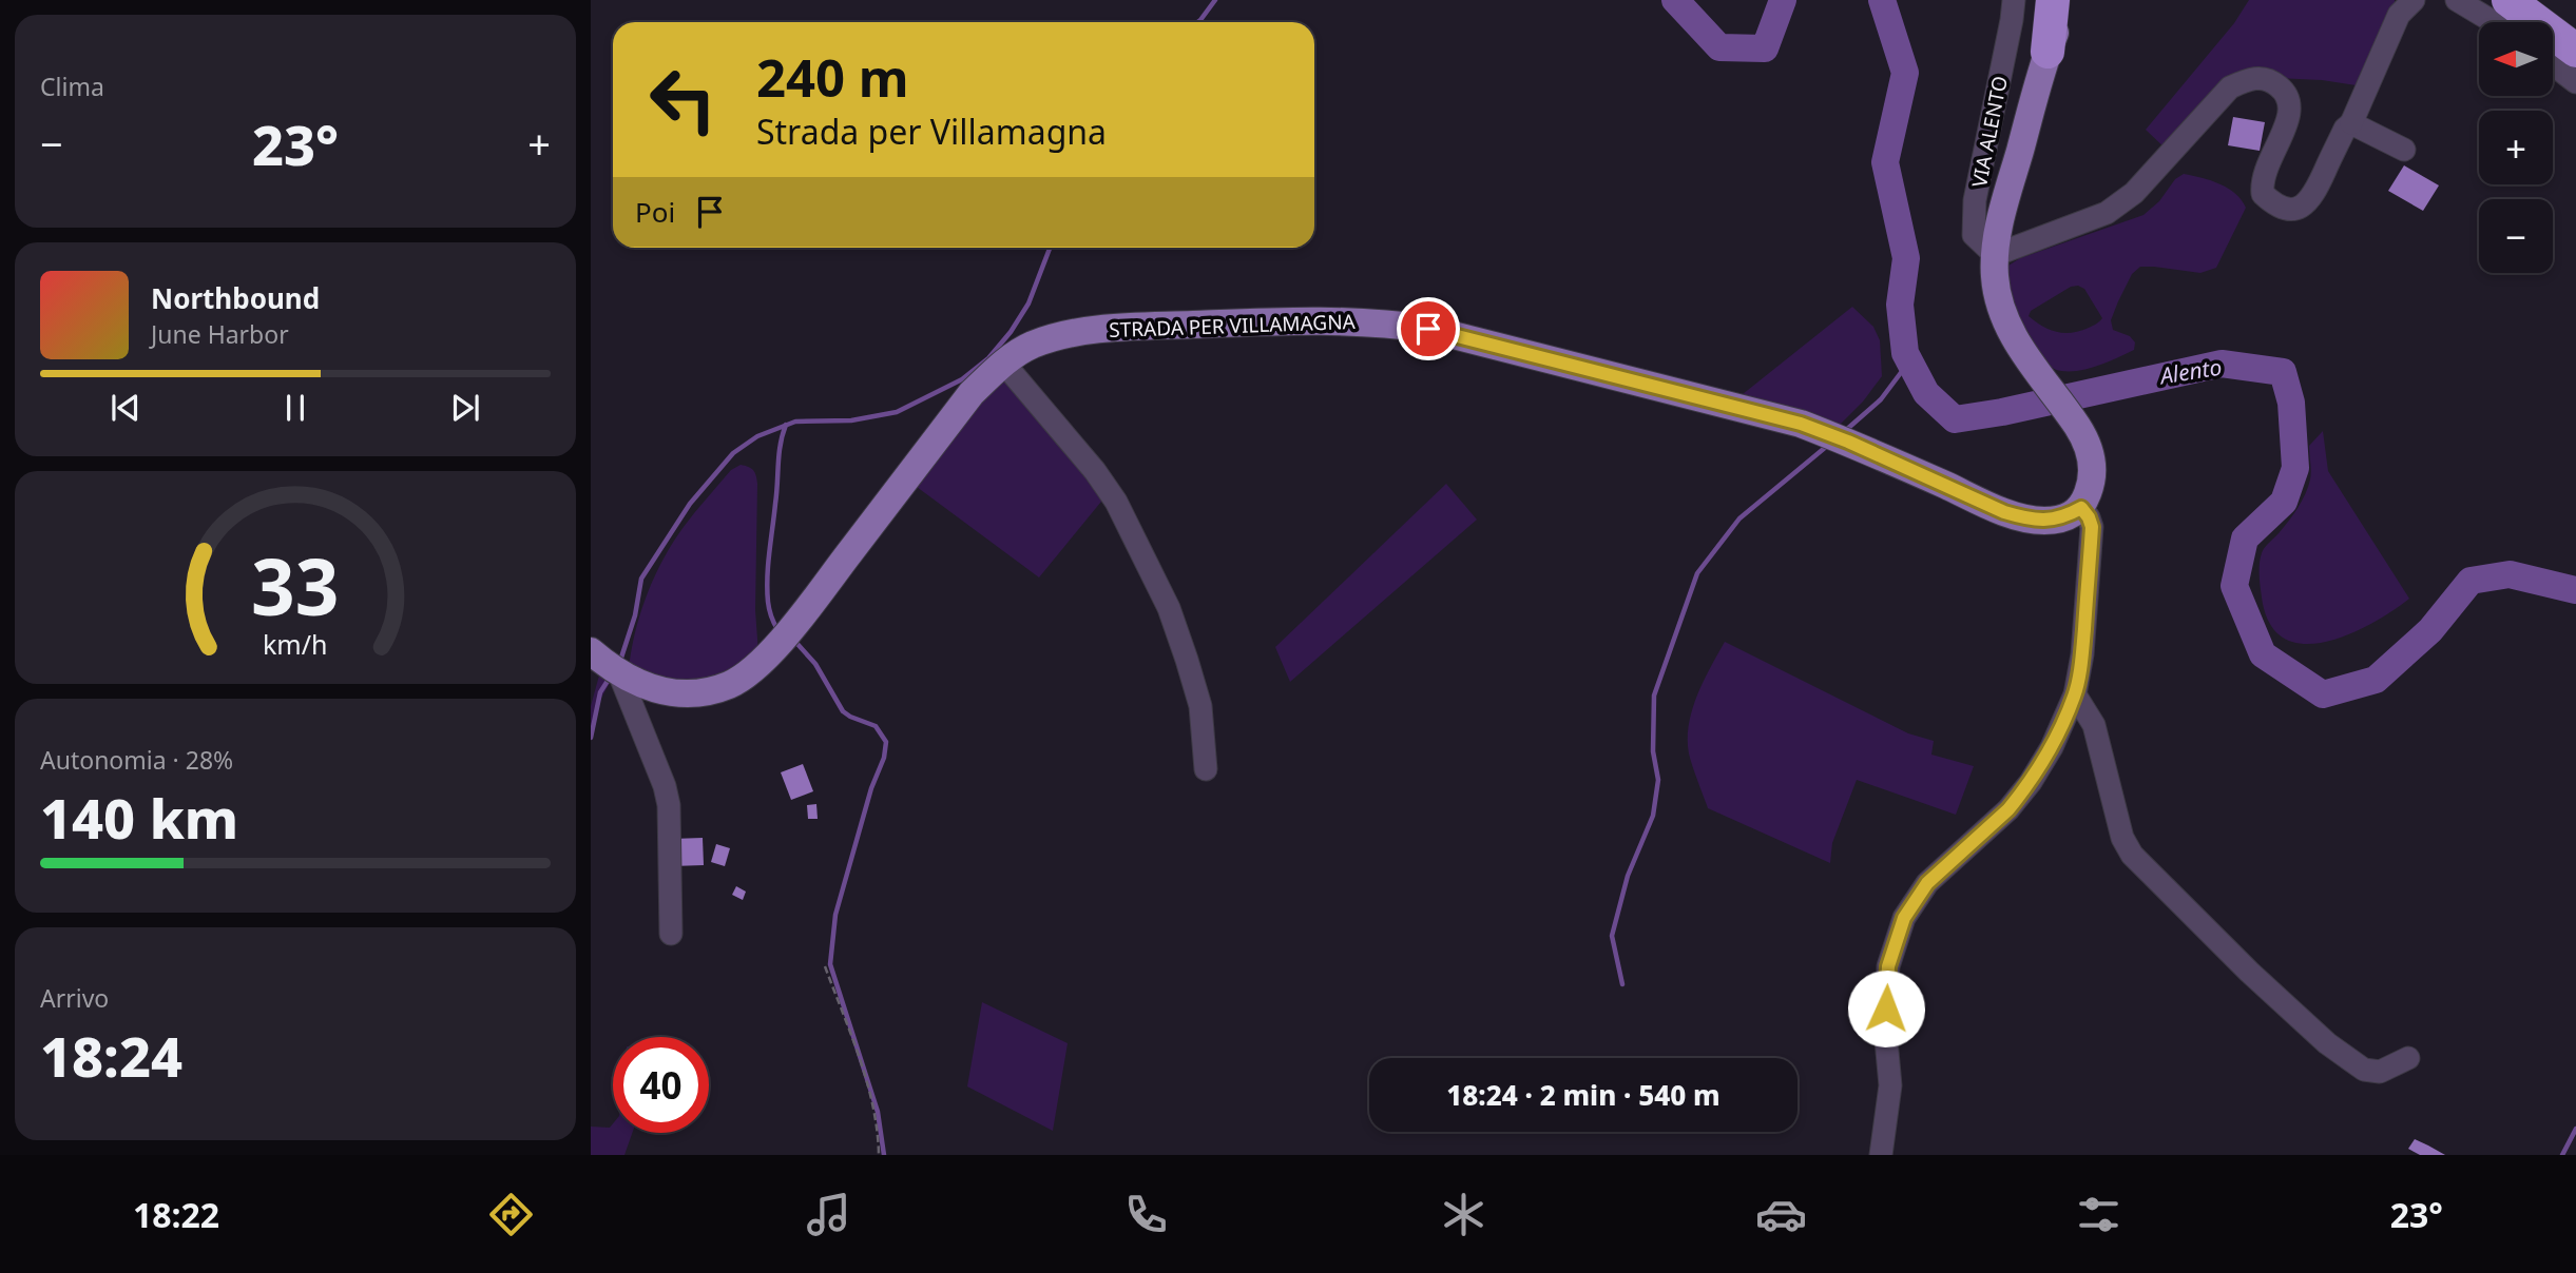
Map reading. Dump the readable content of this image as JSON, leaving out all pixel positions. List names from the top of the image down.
{
  "streets": {
    "main road": ["STRADA PER VILLAMAGNA"],
    "street": ["VIA ALENTO"]
  },
  "water": ["Alento"],
  "north": "left",
  "page": {
    "tile": [
      "Clima",
      ["Autonomia · 28%", "140 km"],
      ["Arrivo", "18:24"]
    ],
    "map_buttons": ["+", "−"],
    "turn": ["240 m", "Strada per Villamagna"],
    "heat": ["−", "23°", "+"],
    "then": "Poi",
    "song": ["Northbound", "June Harbor"],
    "limit": "40",
    "trip": "18:24 · 2 min · 540 m",
    "tabs": ["18:22", "23°"],
    "gauge": ["33", "km/h"]
  }
}
